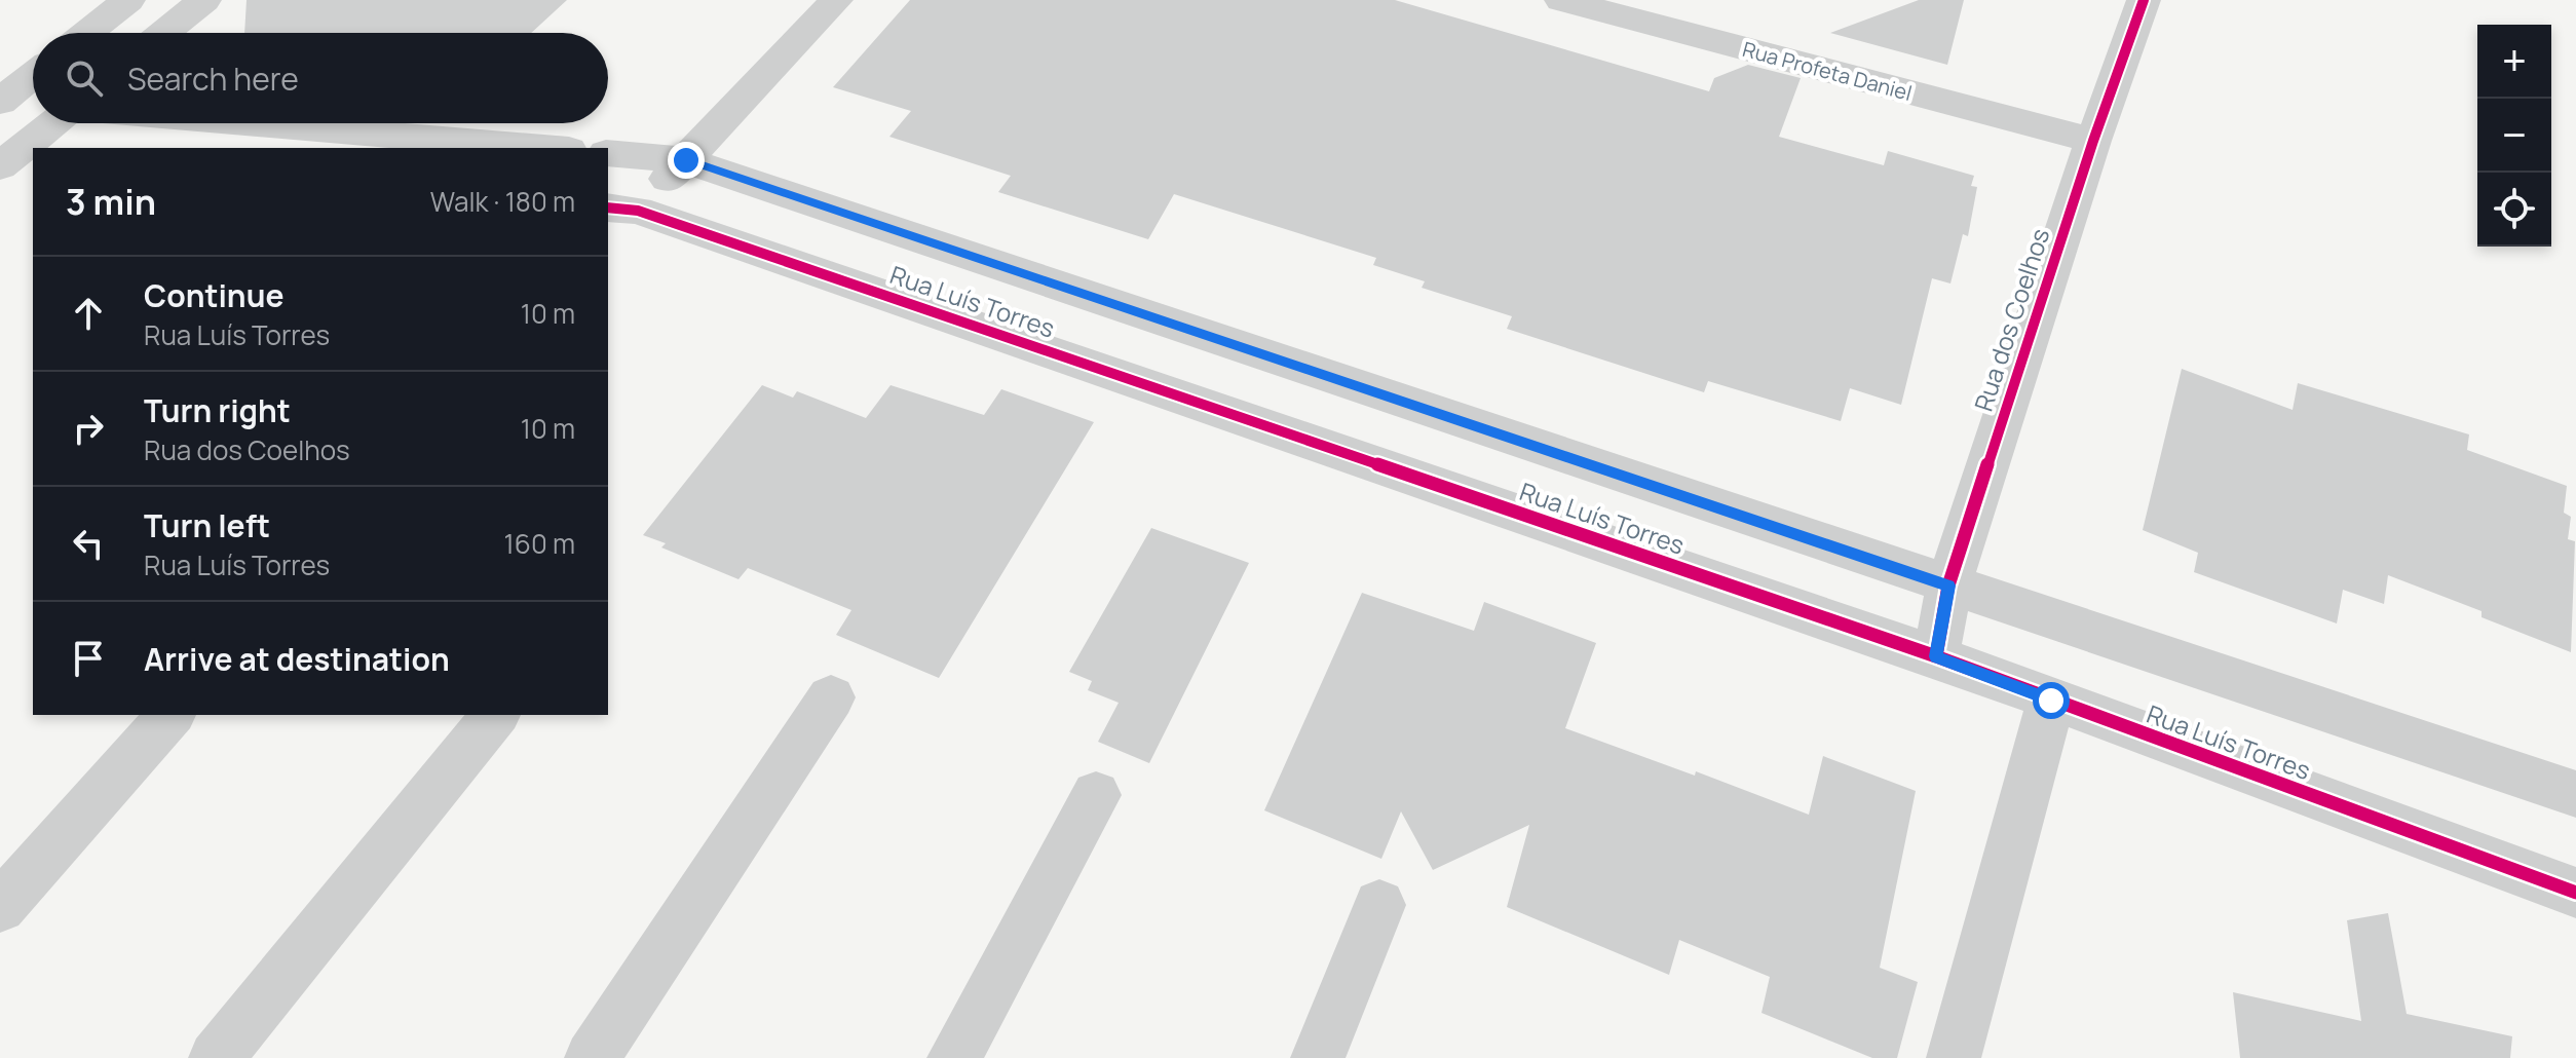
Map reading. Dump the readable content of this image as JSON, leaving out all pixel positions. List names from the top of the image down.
{
  "streets": {
    "street": ["Rua Profeta Daniel", "Rua Luís Torres", "Rua dos Coelhos"]
  },
  "crossings": [
    ["Rua Profeta Daniel", "Rua dos Coelhos"],
    ["Rua Luís Torres", "Rua dos Coelhos"]
  ],
  "page": {
    "map_buttons": ["+", "−"],
    "search": "Search here",
    "heading": ["3 min", "Walk · 180 m"],
    "list": [
      ["Continue", "Rua Luís Torres", "10 m"],
      ["Turn right", "Rua dos Coelhos", "10 m"],
      ["Turn left", "Rua Luís Torres", "160 m"],
      "Arrive at destination"
    ]
  }
}
